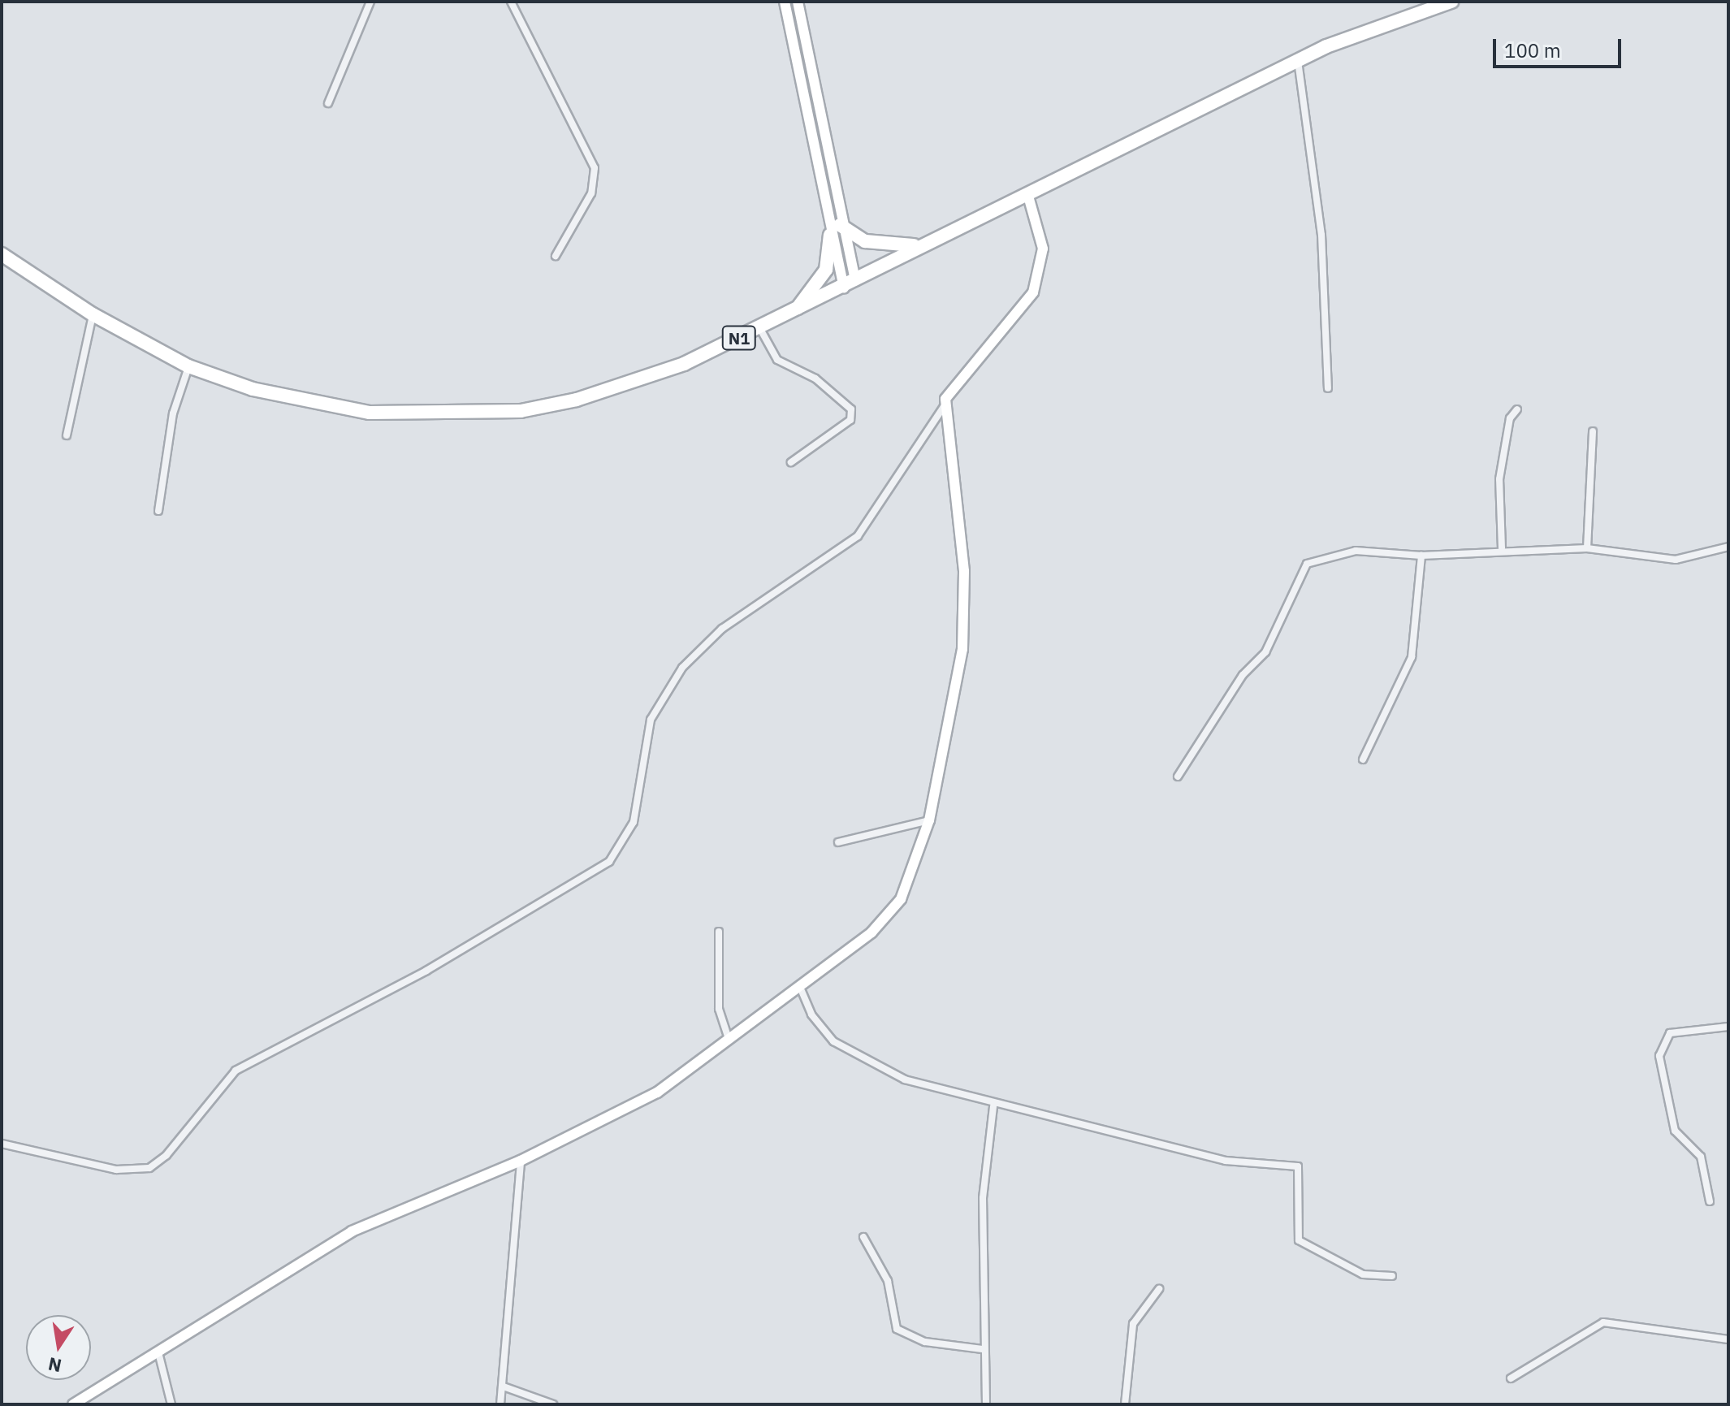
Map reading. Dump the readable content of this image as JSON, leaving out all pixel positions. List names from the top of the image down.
{
  "streets": {
    "highway": ["N1"]
  },
  "scale_bar": "100 m",
  "north": "bottom"
}
